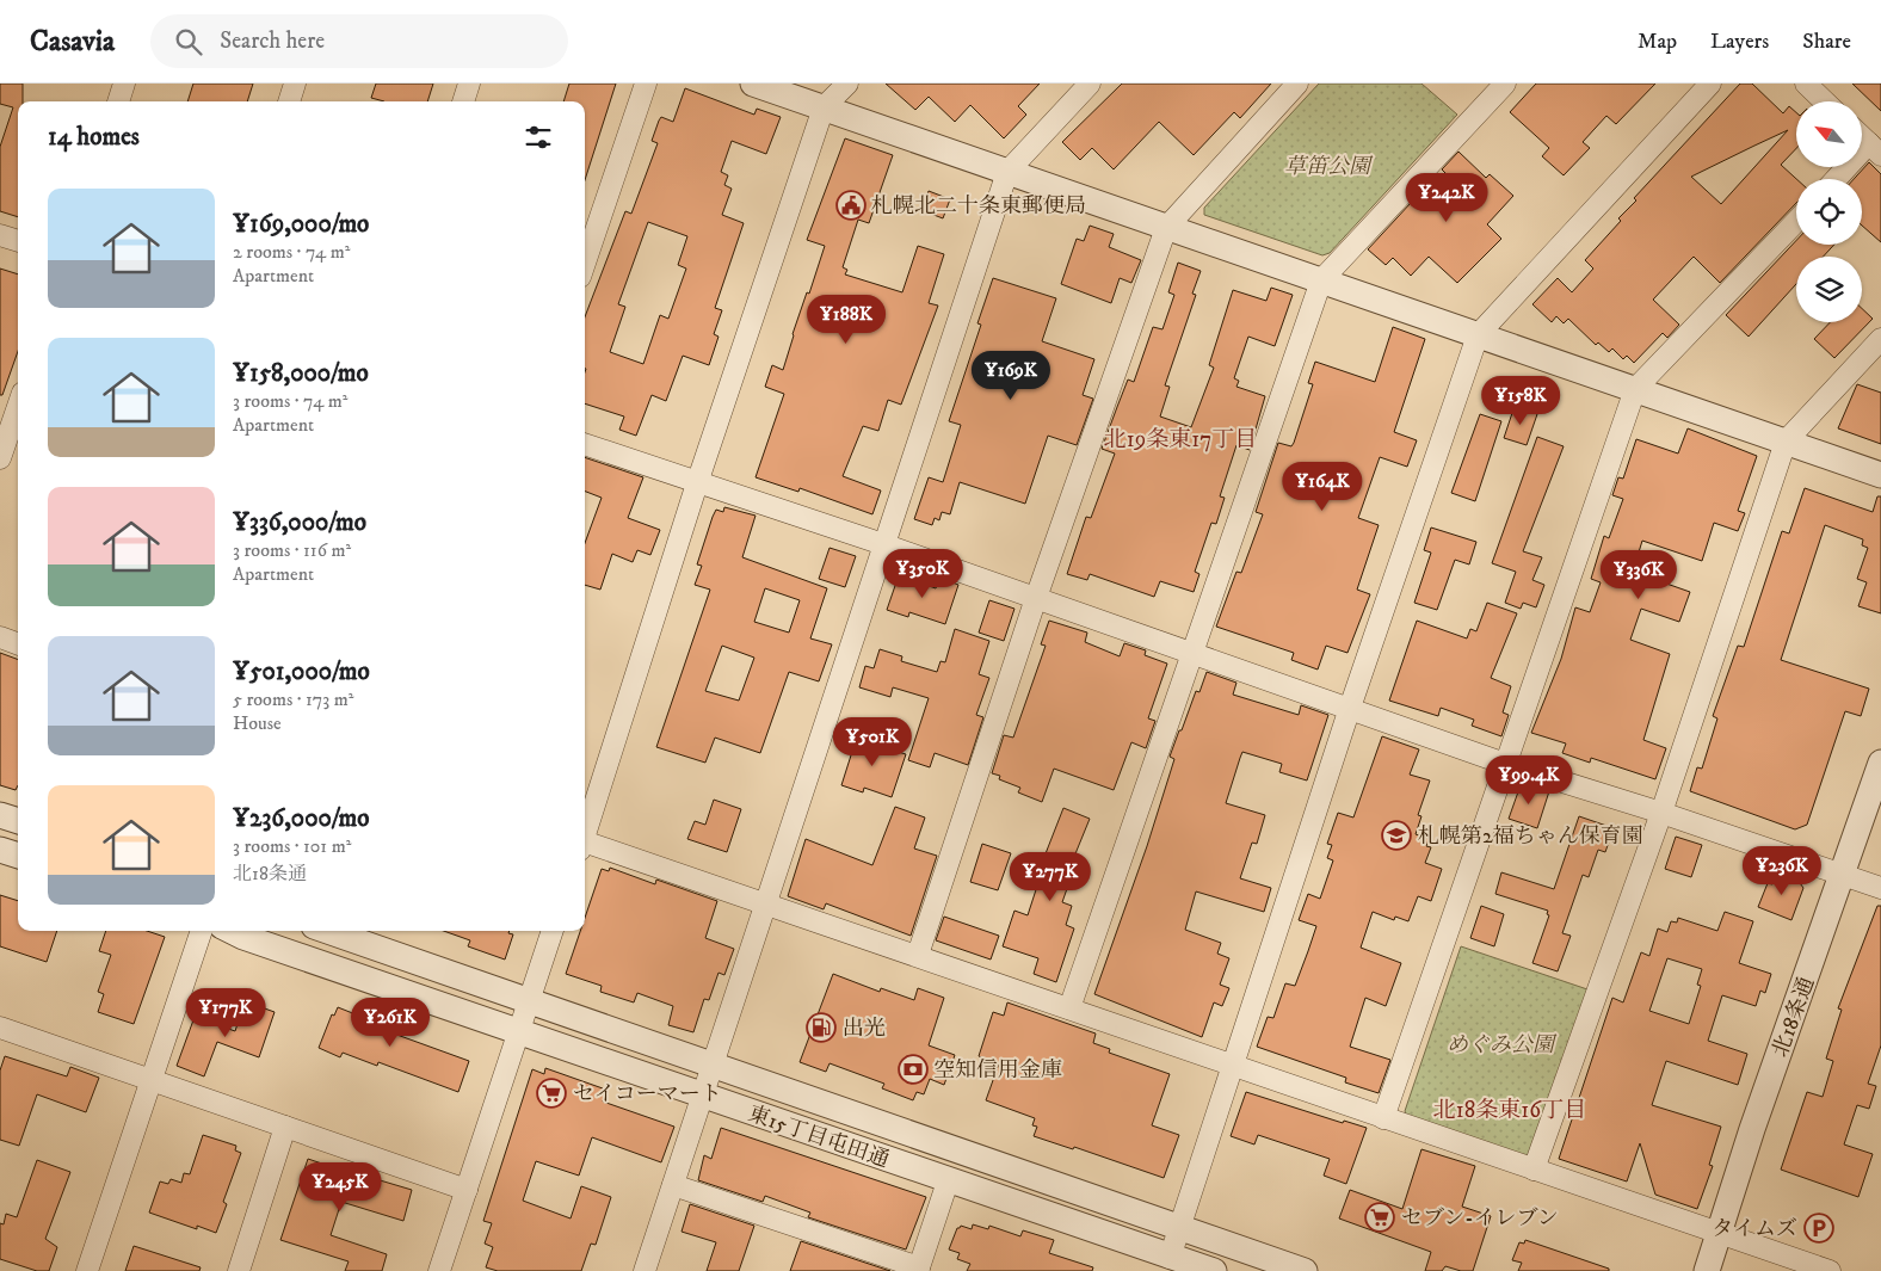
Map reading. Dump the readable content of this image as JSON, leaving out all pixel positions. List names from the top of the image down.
{
  "streets": {
    "street": ["北18条通", "東15丁目屯田通"]
  },
  "districts": ["北19条東17丁目", "北18条東16丁目"],
  "parks": ["草笛公園", "めぐみ公園"],
  "places": {
    "public building": ["札幌北二十条東郵便局"],
    "school or university": ["札幌第2福ちゃん保育園"],
    "fuel station": ["出光"],
    "bank": ["空知信用金庫"],
    "supermarket": ["セイコーマート", "セブン-イレブン"],
    "parking": ["タイムズ"]
  },
  "north": "top left",
  "page": {
    "header": "Casavia",
    "search": "Search here",
    "nav": ["Map", "Layers", "Share"],
    "heading": "14 homes",
    "price": [
      "¥242K",
      "¥188K",
      "¥169K",
      "¥158K",
      "¥164K",
      "¥350K",
      "¥336K",
      "¥501K",
      "¥99.4K",
      "¥236K",
      "¥277K",
      "¥177K",
      "¥261K",
      "¥245K"
    ],
    "list": [
      {
        "name": "¥169,000/mo",
        "note": "2 rooms · 74 m² · Apartment"
      },
      {
        "name": "¥158,000/mo",
        "note": "3 rooms · 74 m² · Apartment"
      },
      {
        "name": "¥336,000/mo",
        "note": "3 rooms · 116 m² · Apartment"
      },
      {
        "name": "¥501,000/mo",
        "note": "5 rooms · 173 m² · House"
      },
      {
        "name": "¥236,000/mo",
        "note": "3 rooms · 101 m² · 北18条通"
      }
    ]
  }
}
